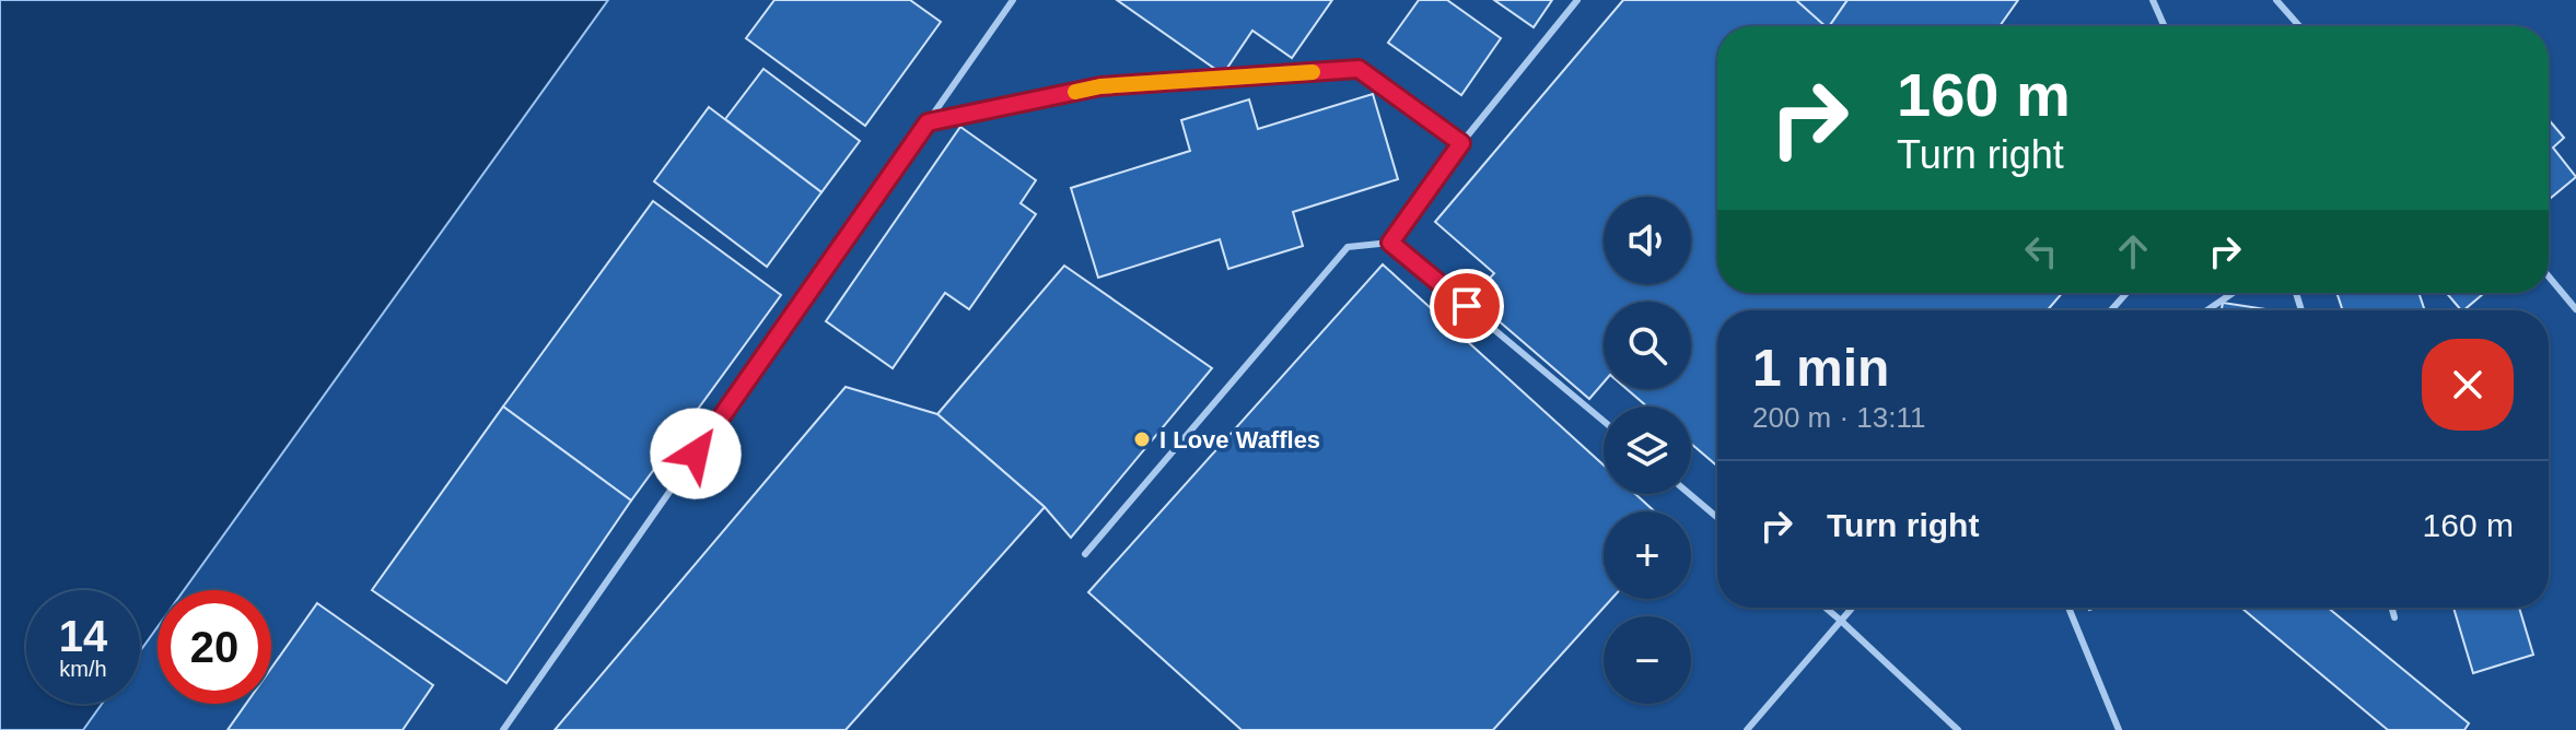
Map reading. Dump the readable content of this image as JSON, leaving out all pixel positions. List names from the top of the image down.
{
  "places": ["I Love Waffles"],
  "page": {
    "turn": ["160 m", "Turn right"],
    "map_buttons": ["+", "−"],
    "heading": ["1 min", "200 m · 13:11"],
    "list": [
      {
        "name": "Turn right",
        "value": "160 m"
      }
    ],
    "speed": "14 km/h",
    "limit": "20"
  }
}
